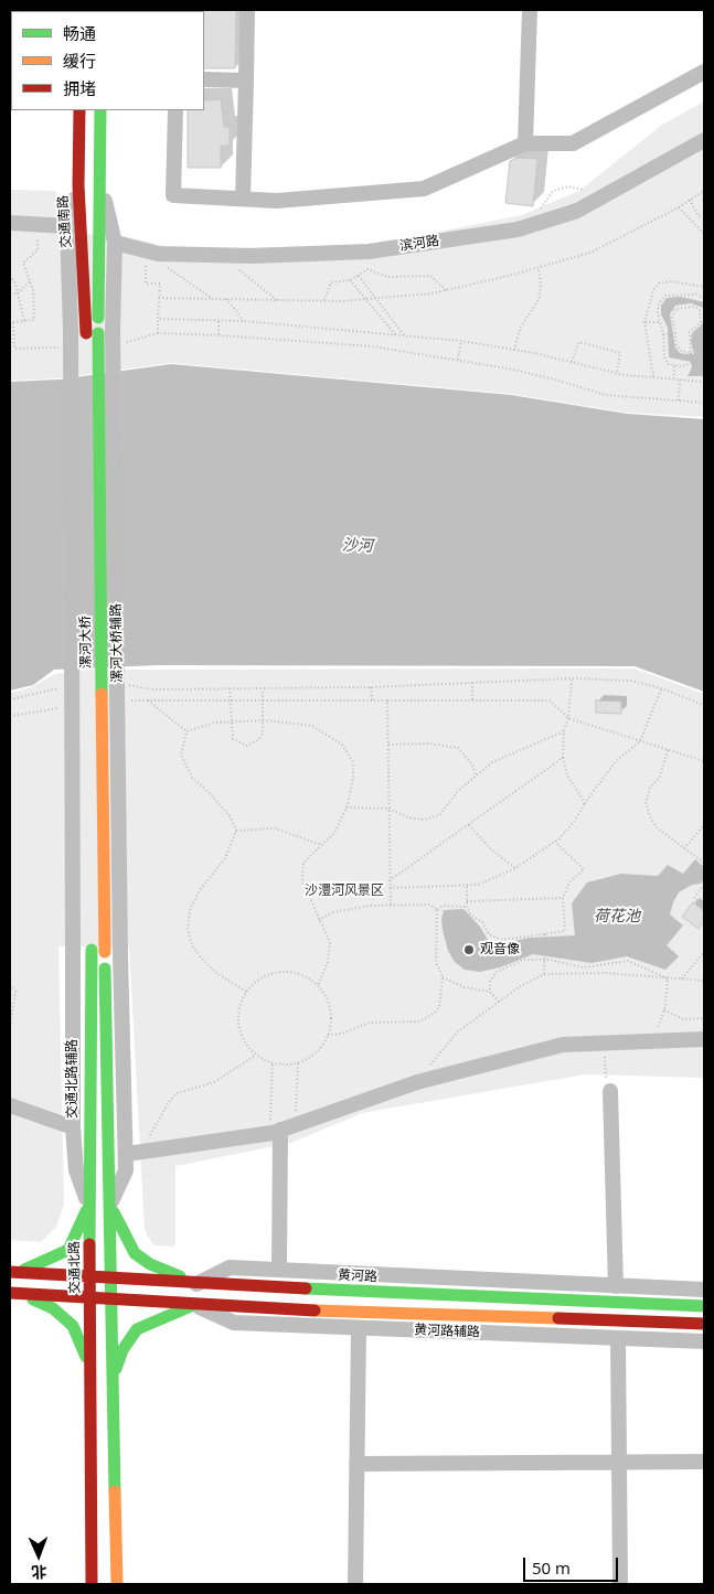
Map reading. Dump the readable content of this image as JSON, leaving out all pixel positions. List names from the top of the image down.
{
  "streets": {
    "main road": [
      "交通南路",
      "漯河大桥",
      "交通北路",
      "黄河路"
    ],
    "street": [
      "滨河路",
      "漯河大桥辅路",
      "交通北路辅路",
      "黄河路辅路"
    ]
  },
  "crossings": [
    ["交通南路", "漯河大桥"],
    ["交通南路", "漯河大桥辅路"],
    ["滨河路", "漯河大桥辅路"],
    ["漯河大桥", "漯河大桥辅路"],
    ["交通北路辅路", "交通北路"],
    ["交通北路", "黄河路"]
  ],
  "water": ["沙河", "荷花池"],
  "parks": ["沙澧河风景区"],
  "places": ["观音像"],
  "legend": ["畅通", "缓行", "拥堵"],
  "scale_bar": "50 m",
  "north": "bottom"
}
